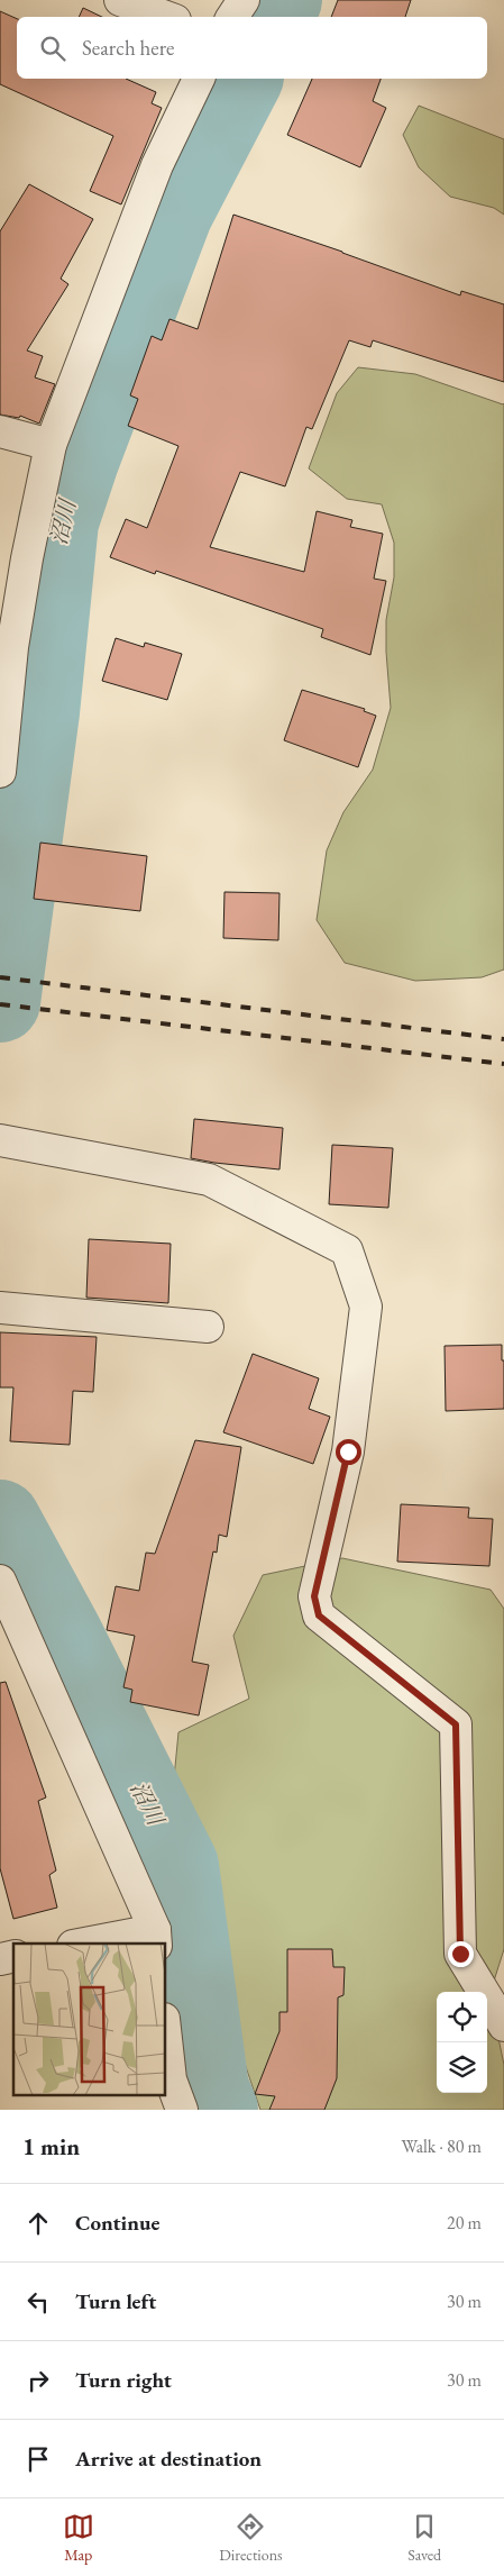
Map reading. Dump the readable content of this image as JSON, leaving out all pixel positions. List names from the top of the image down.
{
  "water": ["沼川"],
  "page": {
    "search": "Search here",
    "heading": ["1 min", "Walk · 80 m"],
    "list": [
      ["Continue", "20 m"],
      ["Turn left", "30 m"],
      ["Turn right", "30 m"],
      "Arrive at destination"
    ],
    "nav": ["Map", "Directions", "Saved"]
  }
}
